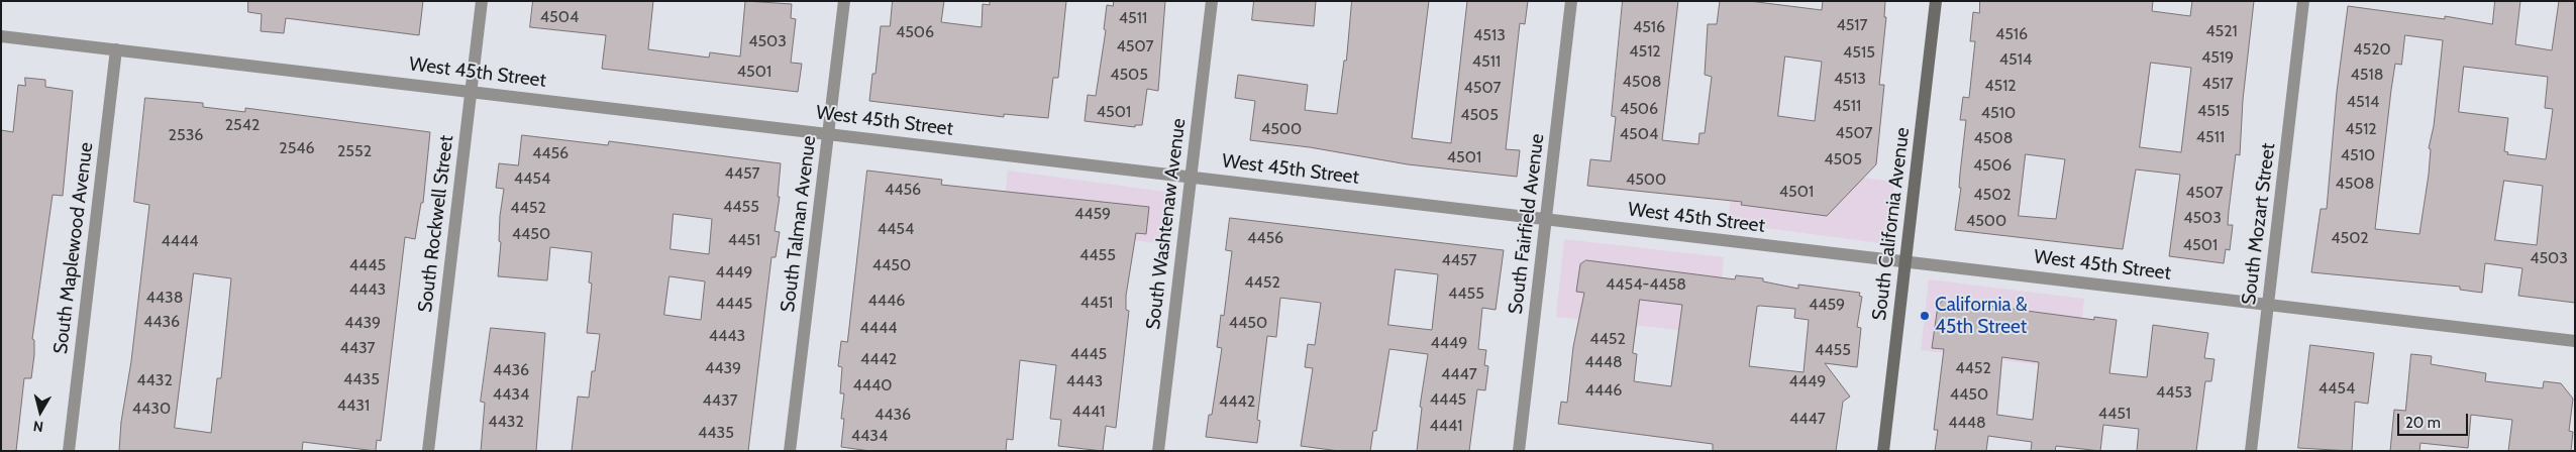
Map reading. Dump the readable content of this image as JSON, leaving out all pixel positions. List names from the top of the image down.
{
  "streets": {
    "main road": ["South California Avenue"],
    "street": [
      "West 45th Street",
      "South Rockwell Street",
      "South Talman Avenue",
      "South Washtenaw Avenue",
      "South Fairfield Avenue",
      "South Mozart Street",
      "South Maplewood Avenue"
    ]
  },
  "crossings": [
    ["West 45th Street", "South Rockwell Street"],
    ["West 45th Street", "South Talman Avenue"],
    ["West 45th Street", "South Washtenaw Avenue"],
    ["West 45th Street", "South Fairfield Avenue"],
    ["West 45th Street", "South California Avenue"],
    ["West 45th Street", "South Mozart Street"],
    ["West 45th Street", "South Maplewood Avenue"]
  ],
  "places": ["California & 45th Street"],
  "house_numbers": [
    "4504",
    "4511",
    "4517",
    "4516",
    "4521",
    "4506",
    "4516",
    "4513",
    "4503",
    "4507",
    "4520",
    "4512",
    "4515",
    "4519",
    "4514",
    "4511",
    "4501",
    "4505",
    "4518",
    "4513",
    "4508",
    "4517",
    "4512",
    "4507",
    "4514",
    "4511",
    "4506",
    "4515",
    "4501",
    "4510",
    "4505",
    "2542",
    "4500",
    "4512",
    "4507",
    "4504",
    "2536",
    "4511",
    "4508",
    "2546",
    "2552",
    "4456",
    "4510",
    "4501",
    "4505",
    "4506",
    "4457",
    "4454",
    "4500",
    "4508",
    "4456",
    "4501",
    "4507",
    "4502",
    "4455",
    "4452",
    "4459",
    "4503",
    "4500",
    "4454",
    "4450",
    "4456",
    "4502",
    "4451",
    "4444",
    "4501",
    "4455",
    "4503",
    "4457",
    "4445",
    "4450",
    "4449",
    "4452",
    "4454-4458",
    "4443",
    "4455",
    "4438",
    "4446",
    "4451",
    "4445",
    "4459",
    "4436",
    "4439",
    "4450",
    "4444",
    "4443",
    "4452",
    "4449",
    "4437",
    "4455",
    "4445",
    "4442",
    "4448",
    "4439",
    "4452",
    "4436",
    "4447",
    "4435",
    "4432",
    "4443",
    "4449",
    "4440",
    "4454",
    "4446",
    "4453",
    "4434",
    "4450",
    "4445",
    "4437",
    "4442",
    "4431",
    "4430",
    "4441",
    "4451",
    "4436",
    "4447",
    "4432",
    "4448",
    "4441",
    "4435",
    "4434"
  ],
  "scale_bar": "20 m",
  "north": "bottom"
}
